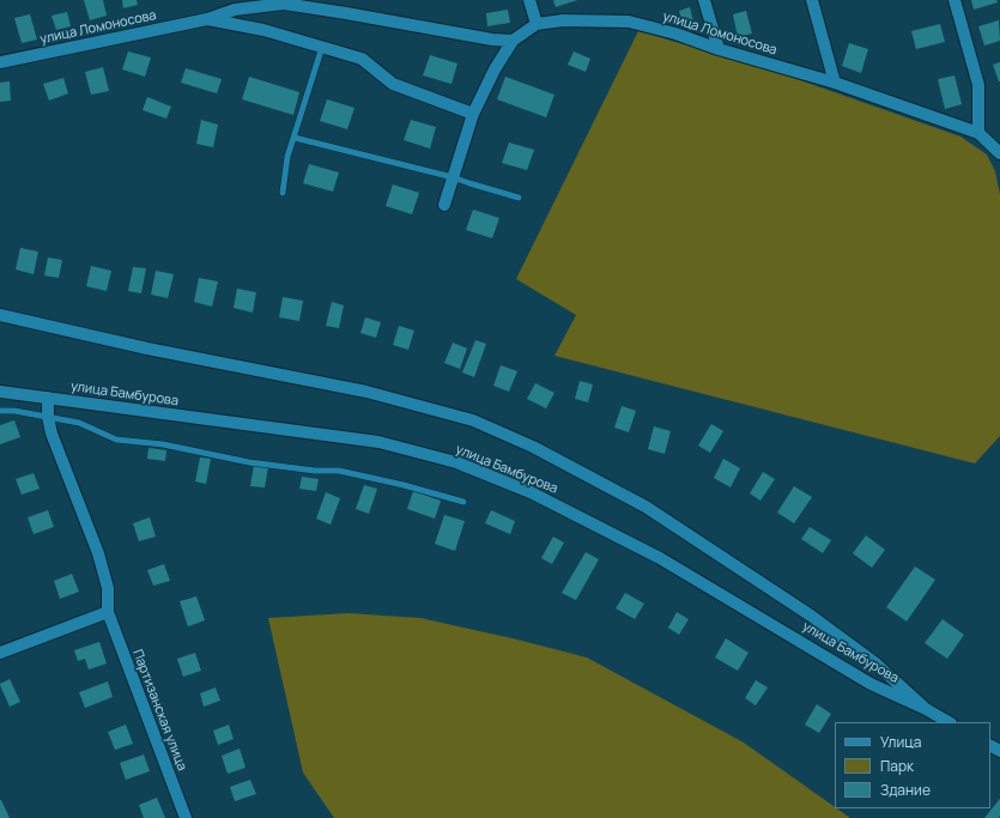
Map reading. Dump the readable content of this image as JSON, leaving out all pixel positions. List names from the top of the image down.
{
  "streets": {
    "street": ["улица Ломоносова", "улица Бамбурова", "Партизанская улица"]
  },
  "legend": ["Улица", "Парк", "Здание"]
}
